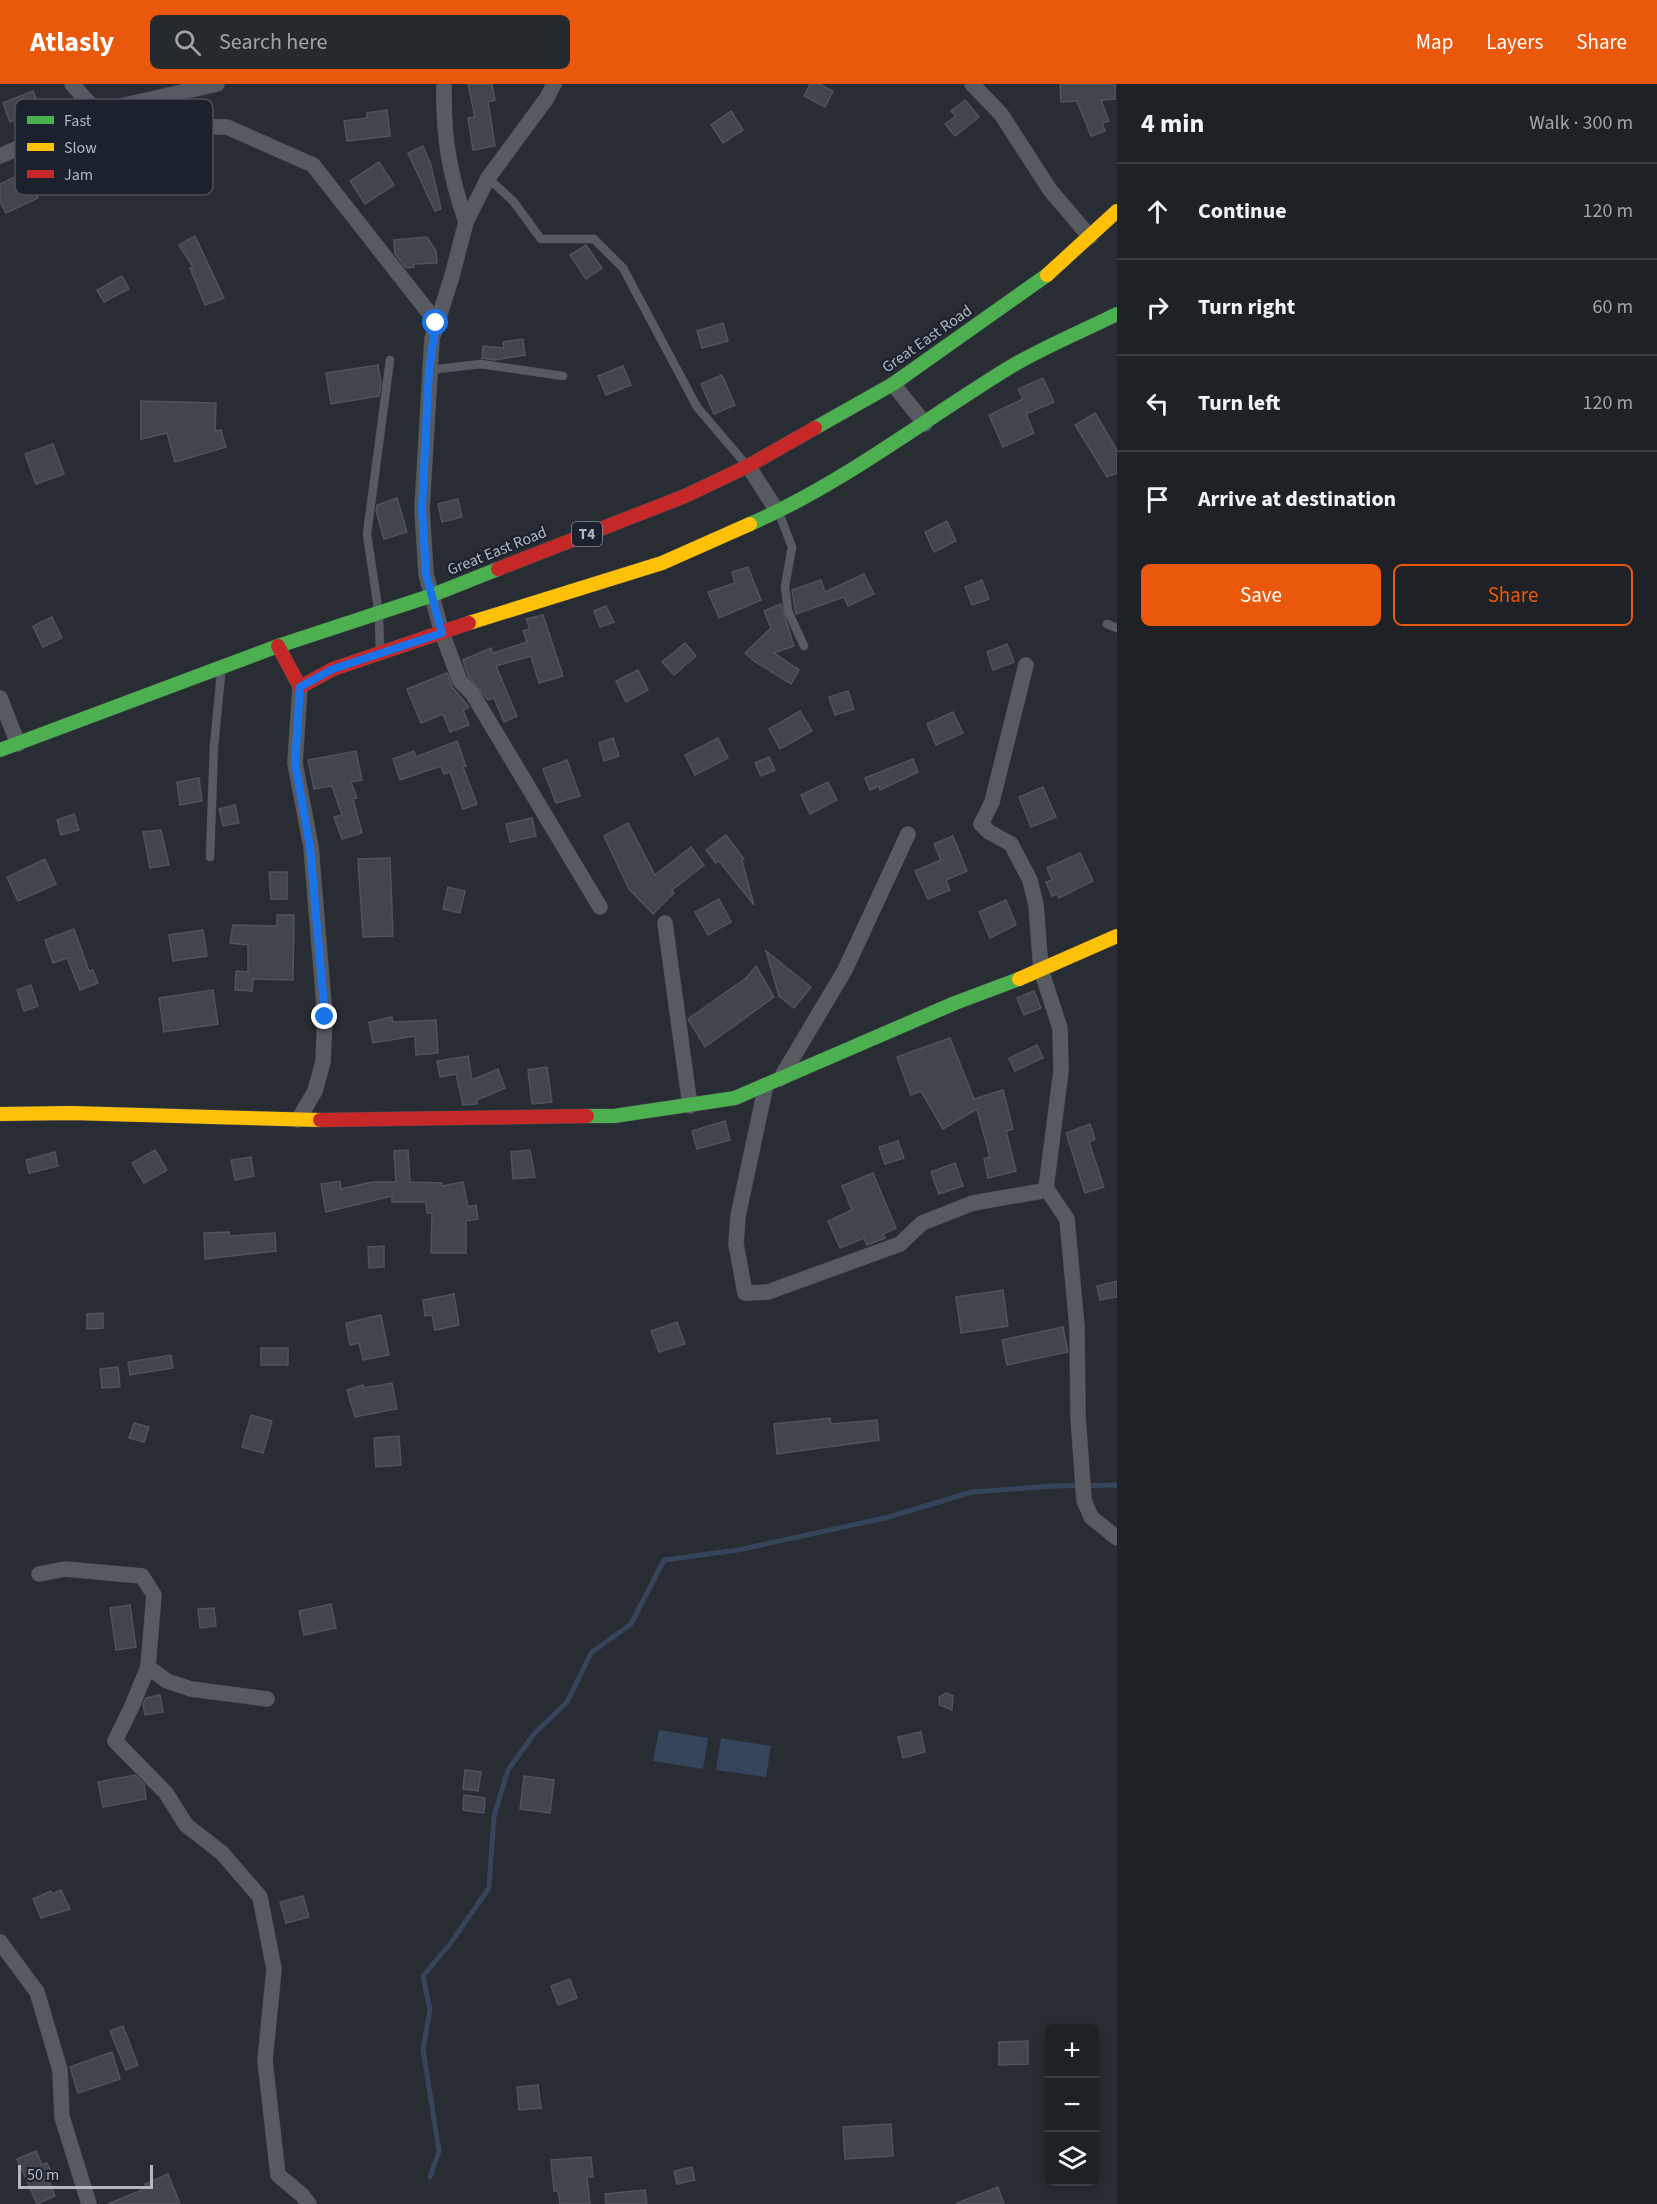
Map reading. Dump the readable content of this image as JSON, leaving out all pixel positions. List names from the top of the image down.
{
  "streets": {
    "main road": ["Great East Road", "T4"]
  },
  "legend": ["Fast", "Slow", "Jam"],
  "scale_bar": "50 m",
  "page": {
    "header": "Atlasly",
    "search": "Search here",
    "nav": ["Map", "Layers", "Share"],
    "heading": ["4 min", "Walk · 300 m"],
    "list": [
      ["Continue", "120 m"],
      ["Turn right", "60 m"],
      ["Turn left", "120 m"],
      "Arrive at destination"
    ],
    "buttons": ["Save", "Share"],
    "map_buttons": ["+", "−"],
    "scale": "50 m"
  }
}
